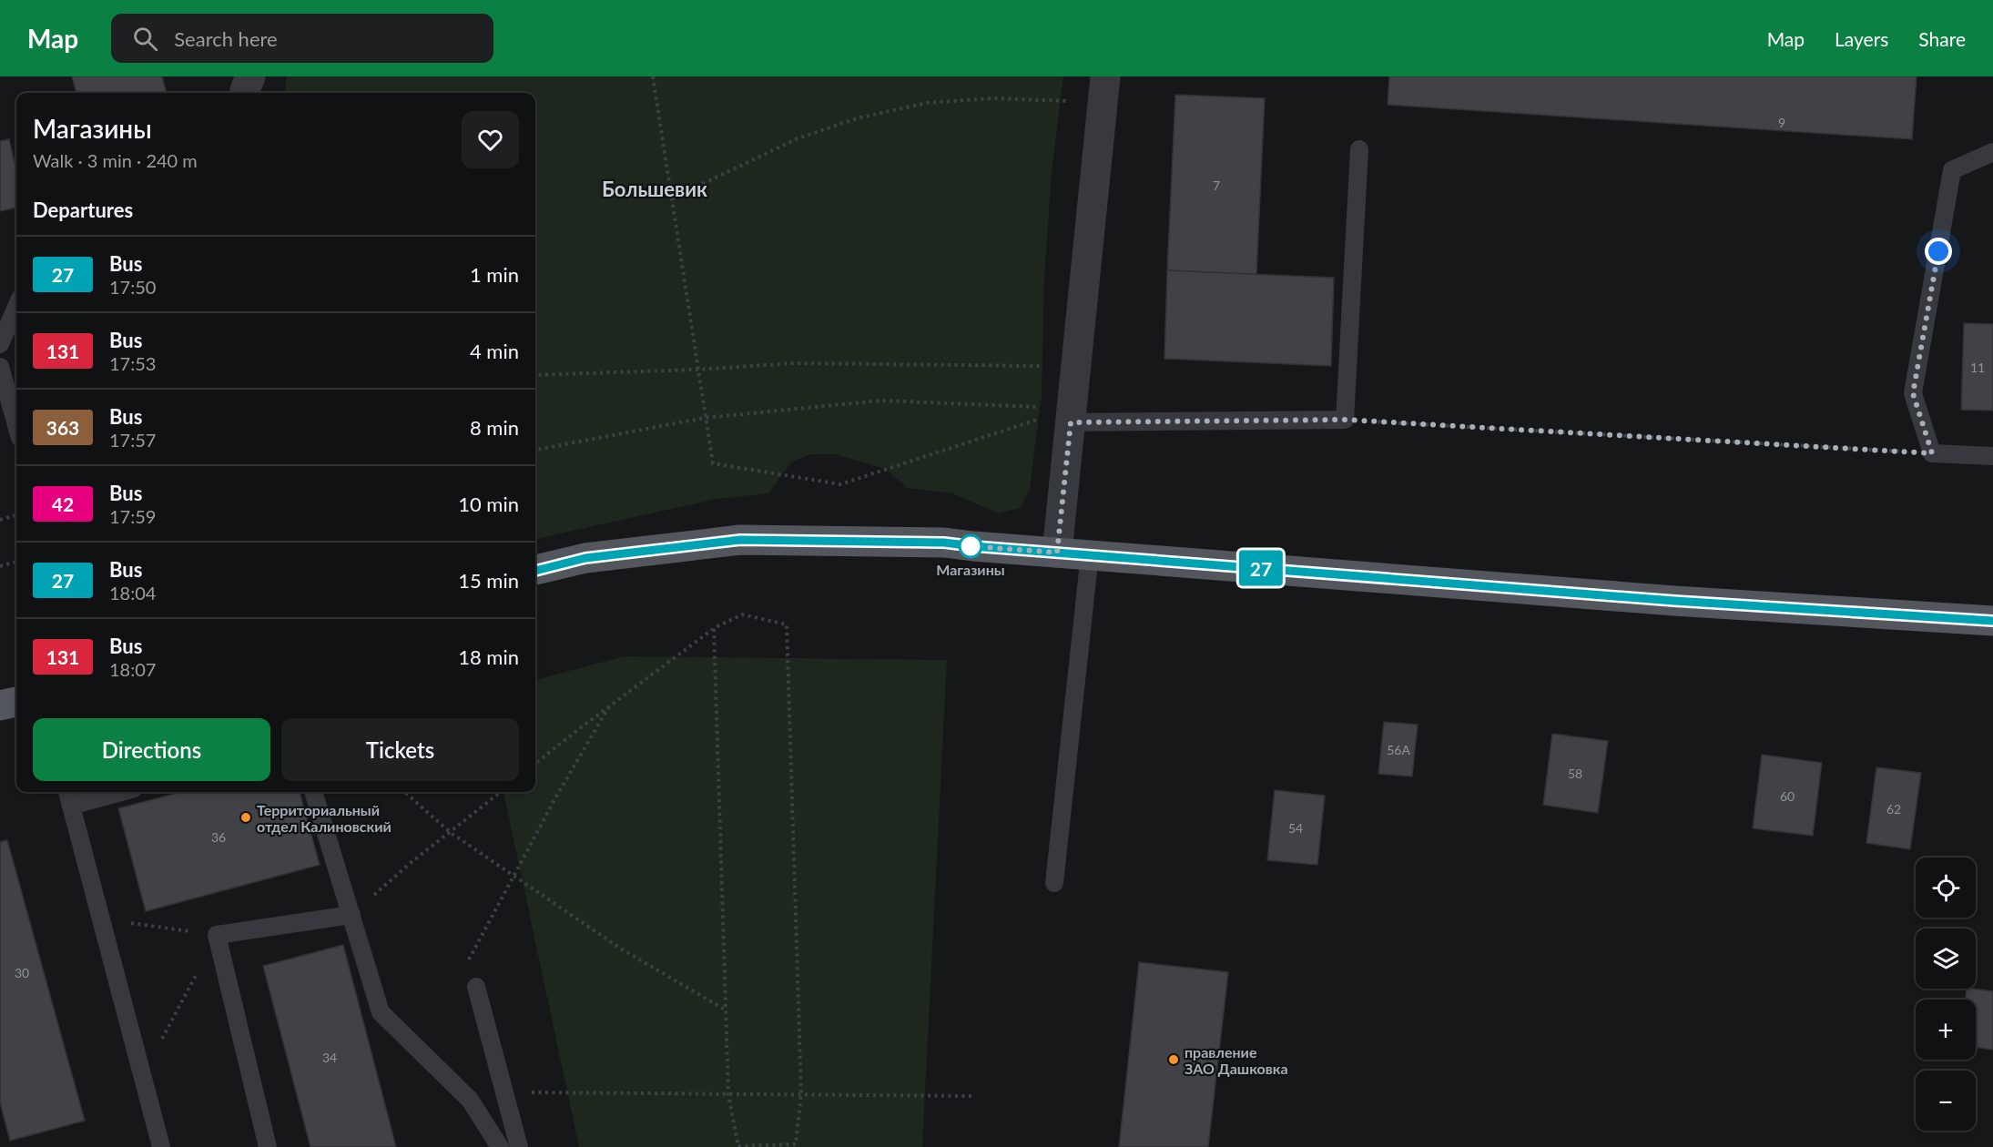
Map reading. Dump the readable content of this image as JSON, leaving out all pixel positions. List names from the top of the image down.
{
  "districts": ["Большевик"],
  "places": ["Магазины", "Территориальный отдел Калиновский", "правление ЗАО Дашковка"],
  "lines": ["bus line 27"],
  "house_numbers": [
    "9",
    "7",
    "11",
    "56А",
    "58",
    "60",
    "62",
    "54",
    "36",
    "30",
    "34"
  ],
  "page": {
    "header": "Map",
    "search": "Search here",
    "nav": ["Map", "Layers", "Share"],
    "on_map": "27",
    "heading": [
      ["Магазины", "Walk · 3 min · 240 m"],
      "Departures"
    ],
    "list": [
      {
        "mark": "27",
        "name": "Bus",
        "note": "17:50",
        "value": "1 min"
      },
      {
        "mark": "131",
        "name": "Bus",
        "note": "17:53",
        "value": "4 min"
      },
      {
        "mark": "363",
        "name": "Bus",
        "note": "17:57",
        "value": "8 min"
      },
      {
        "mark": "42",
        "name": "Bus",
        "note": "17:59",
        "value": "10 min"
      },
      {
        "mark": "27",
        "name": "Bus",
        "note": "18:04",
        "value": "15 min"
      },
      {
        "mark": "131",
        "name": "Bus",
        "note": "18:07",
        "value": "18 min"
      }
    ],
    "buttons": ["Directions", "Tickets"],
    "map_buttons": ["+", "−"]
  }
}
